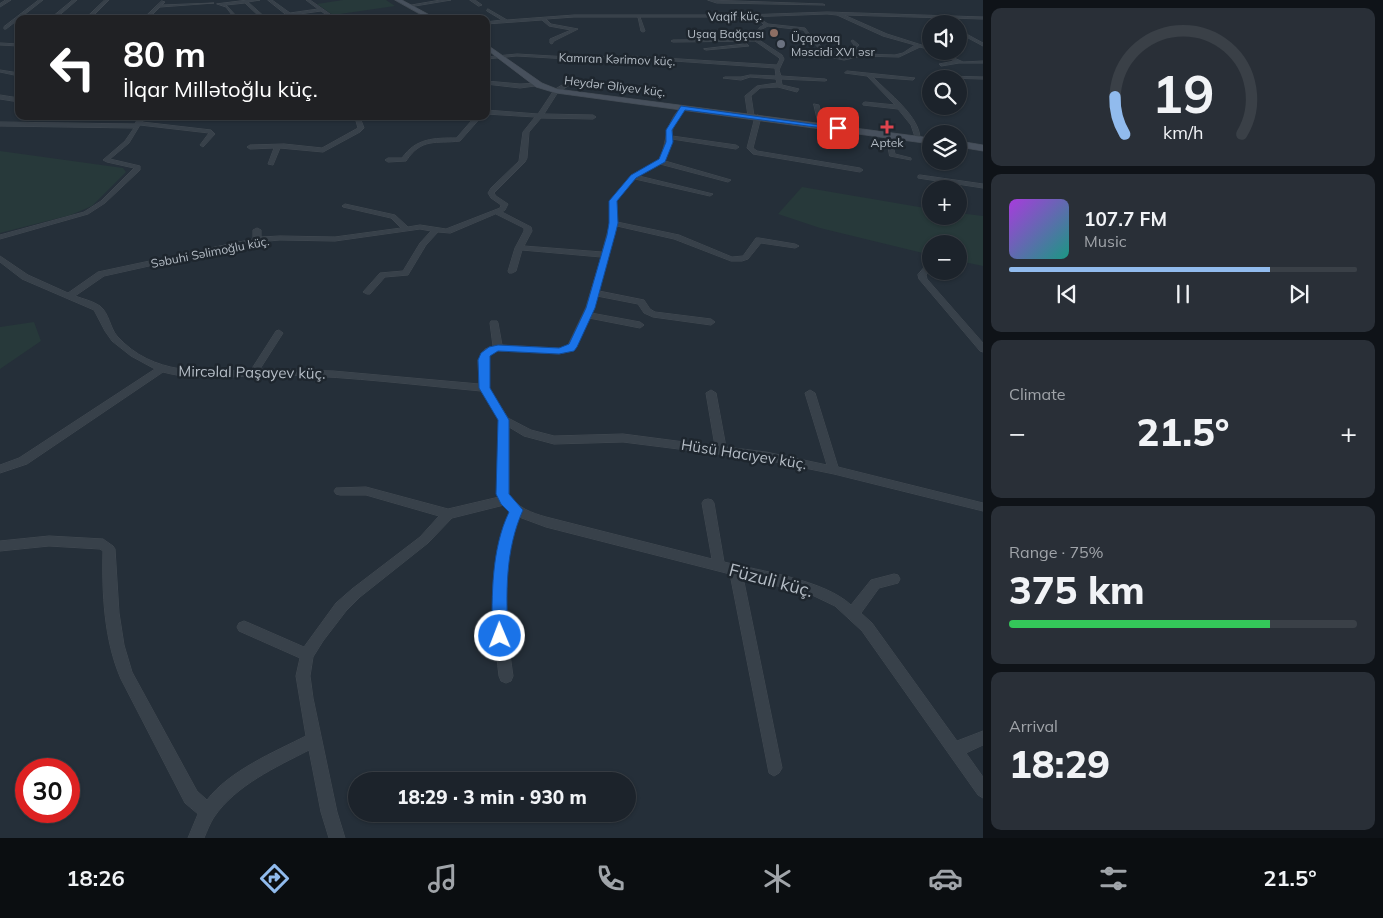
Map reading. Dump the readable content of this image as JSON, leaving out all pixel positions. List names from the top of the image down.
{
  "streets": {
    "main road": ["Heydər Əliyev küç."],
    "street": [
      "Vaqif küç.",
      "Kamran Kərimov küç.",
      "Səbuhi Səlimoğlu küç.",
      "Mircəlal Paşayev küç.",
      "Hüsü Hacıyev küç.",
      "Füzuli küç."
    ]
  },
  "crossings": [
    ["Kamran Kərimov küç.", "Heydər Əliyev küç."],
    ["Səbuhi Səlimoğlu küç.", "Mircəlal Paşayev küç."]
  ],
  "places": {
    "other": ["Uşaq Bağçası", "Üçqovaq Məscidi XVI əsr"],
    "health": ["Aptek"]
  },
  "page": {
    "map_buttons": ["+", "−"],
    "turn": ["80 m", "İlqar Millətoğlu küç."],
    "song": ["107.7 FM", "Music"],
    "tile": [
      "Climate",
      ["Range · 75%", "375 km"],
      ["Arrival", "18:29"]
    ],
    "heat": ["−", "21.5°", "+"],
    "limit": "30",
    "trip": "18:29 · 3 min · 930 m",
    "tabs": ["18:26", "21.5°"],
    "gauge": ["19", "km/h"]
  }
}
